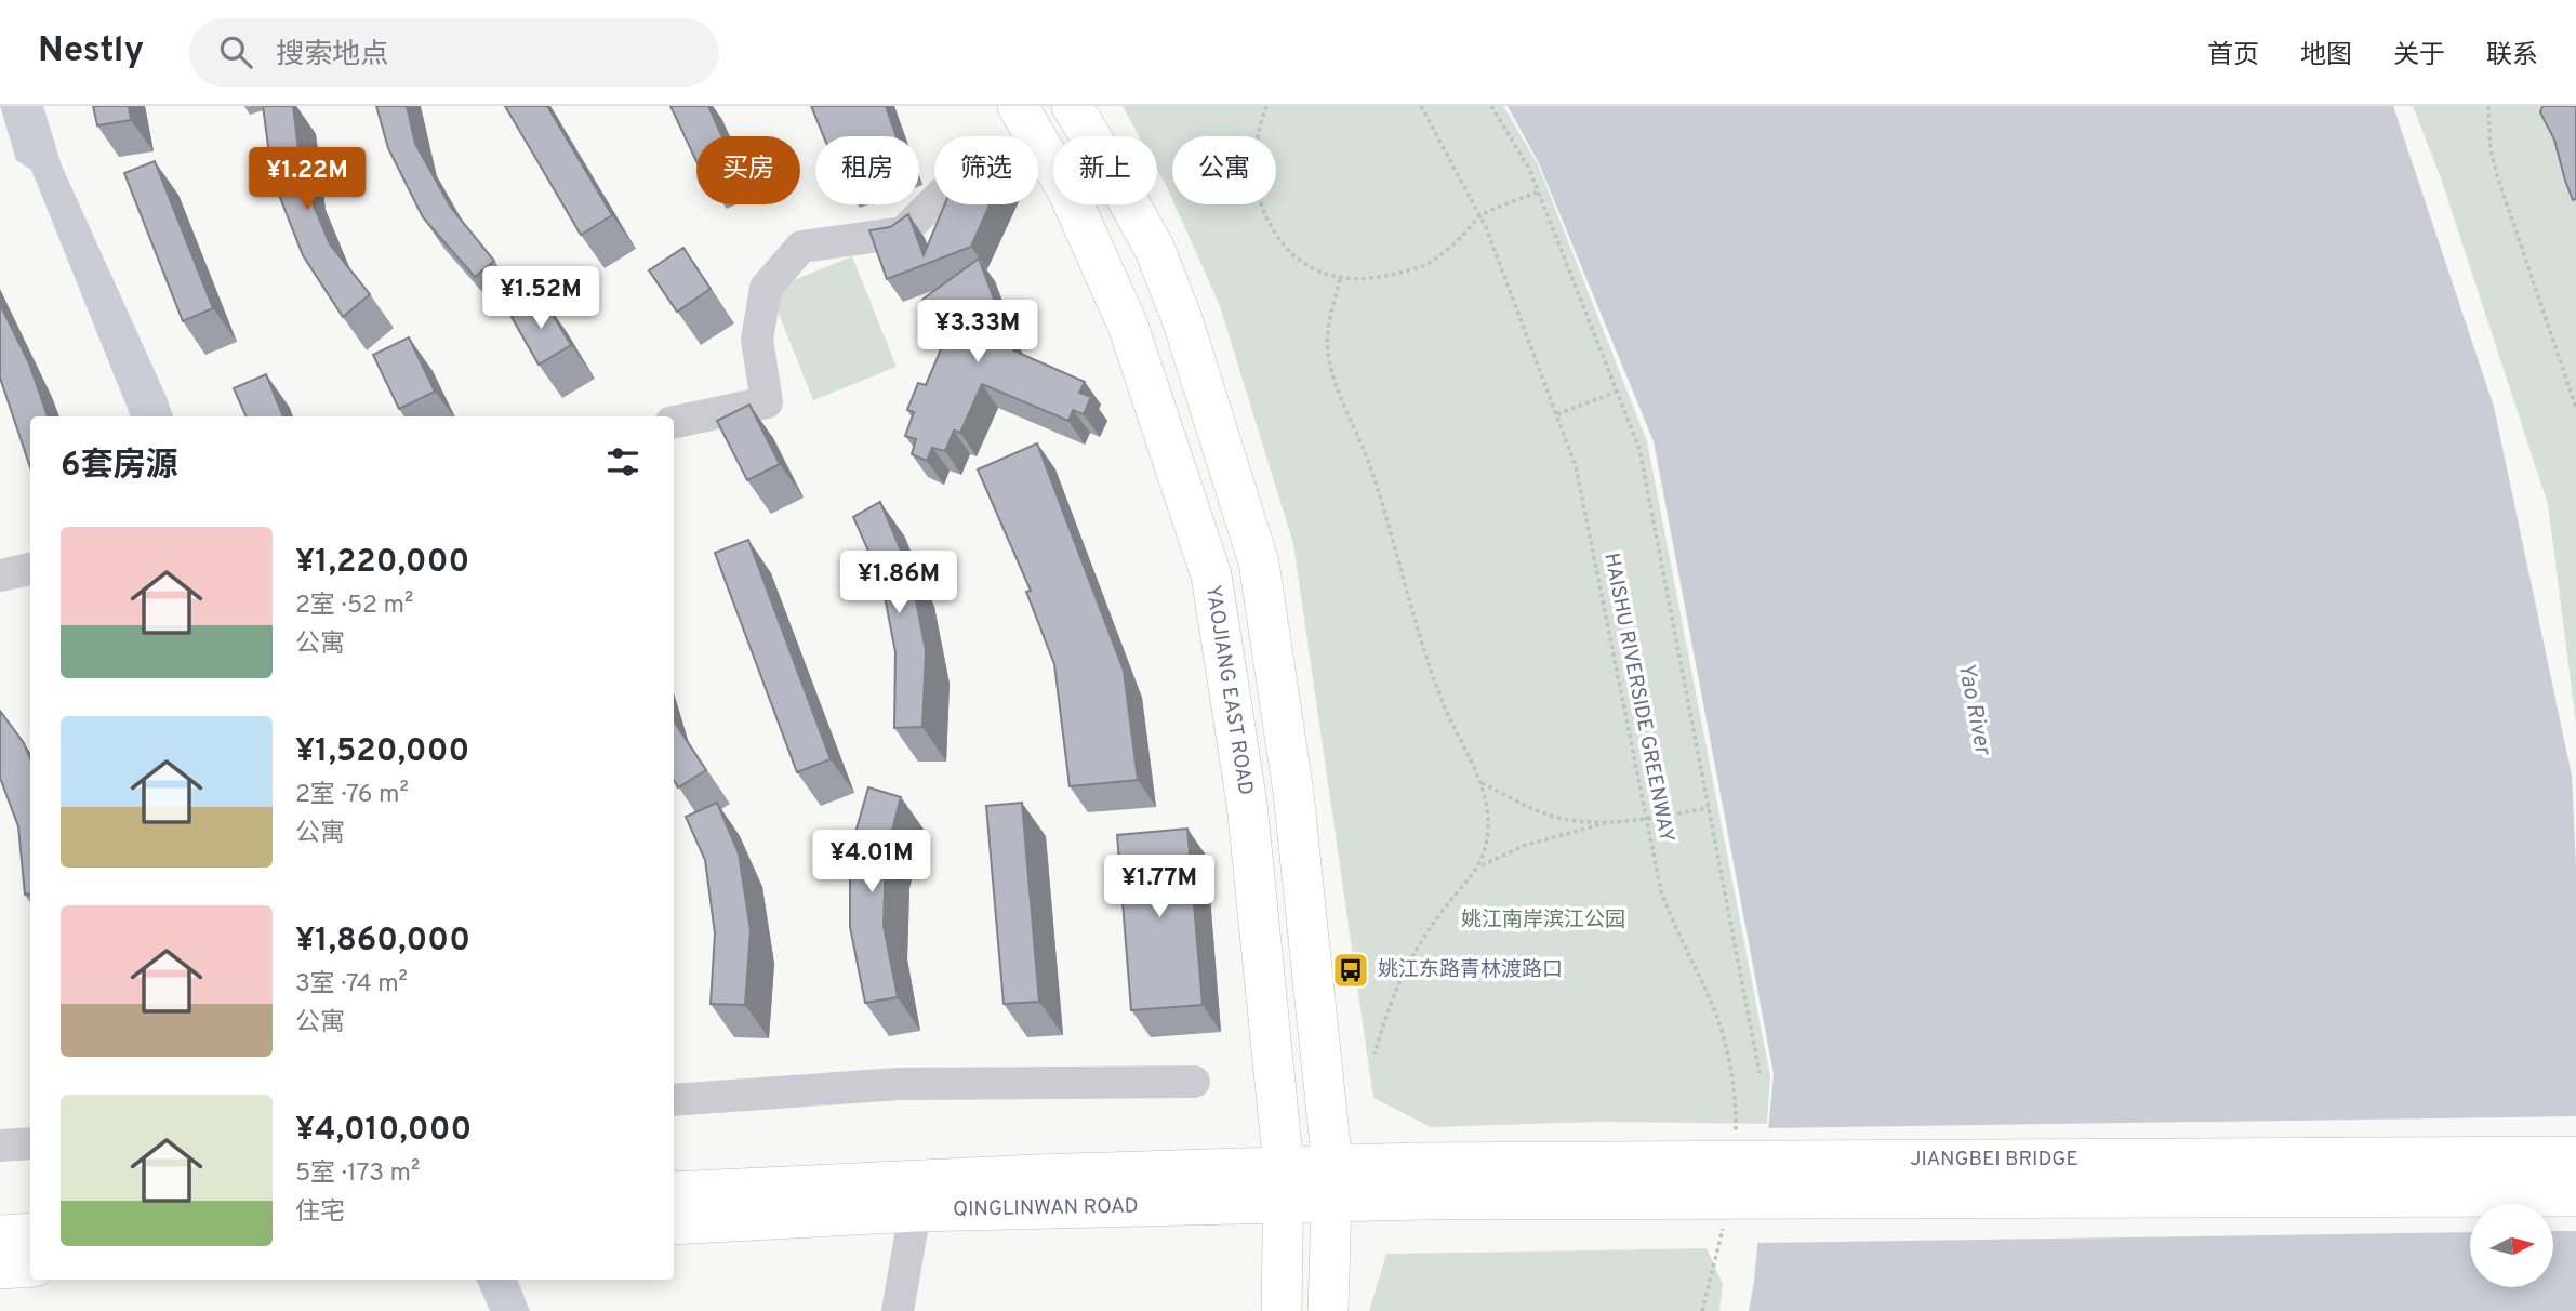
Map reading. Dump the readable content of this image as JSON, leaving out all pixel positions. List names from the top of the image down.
{
  "streets": {
    "main road": ["YAOJIANG EAST ROAD", "JIANGBEI BRIDGE", "QINGLINWAN ROAD"],
    "path": ["HAISHU RIVERSIDE GREENWAY"]
  },
  "crossings": [
    ["YAOJIANG EAST ROAD", "QINGLINWAN ROAD"],
    ["JIANGBEI BRIDGE", "QINGLINWAN ROAD"]
  ],
  "water": ["Yao River"],
  "parks": ["姚江南岸滨江公园"],
  "places": {
    "bus stop": ["姚江东路青林渡路口"]
  },
  "north": "right",
  "page": {
    "header": "Nestly",
    "search": "搜索地点",
    "nav": [
      "首页",
      "地图",
      "关于",
      "联系"
    ],
    "chip": [
      "买房",
      "租房",
      "筛选",
      "新上",
      "公寓"
    ],
    "price": [
      "¥1.22M",
      "¥1.52M",
      "¥3.33M",
      "¥1.86M",
      "¥4.01M",
      "¥1.77M"
    ],
    "heading": "6套房源",
    "list": [
      {
        "name": "¥1,220,000",
        "note": "2室 · 52 m² · 公寓"
      },
      {
        "name": "¥1,520,000",
        "note": "2室 · 76 m² · 公寓"
      },
      {
        "name": "¥1,860,000",
        "note": "3室 · 74 m² · 公寓"
      },
      {
        "name": "¥4,010,000",
        "note": "5室 · 173 m² · 住宅"
      }
    ]
  }
}
